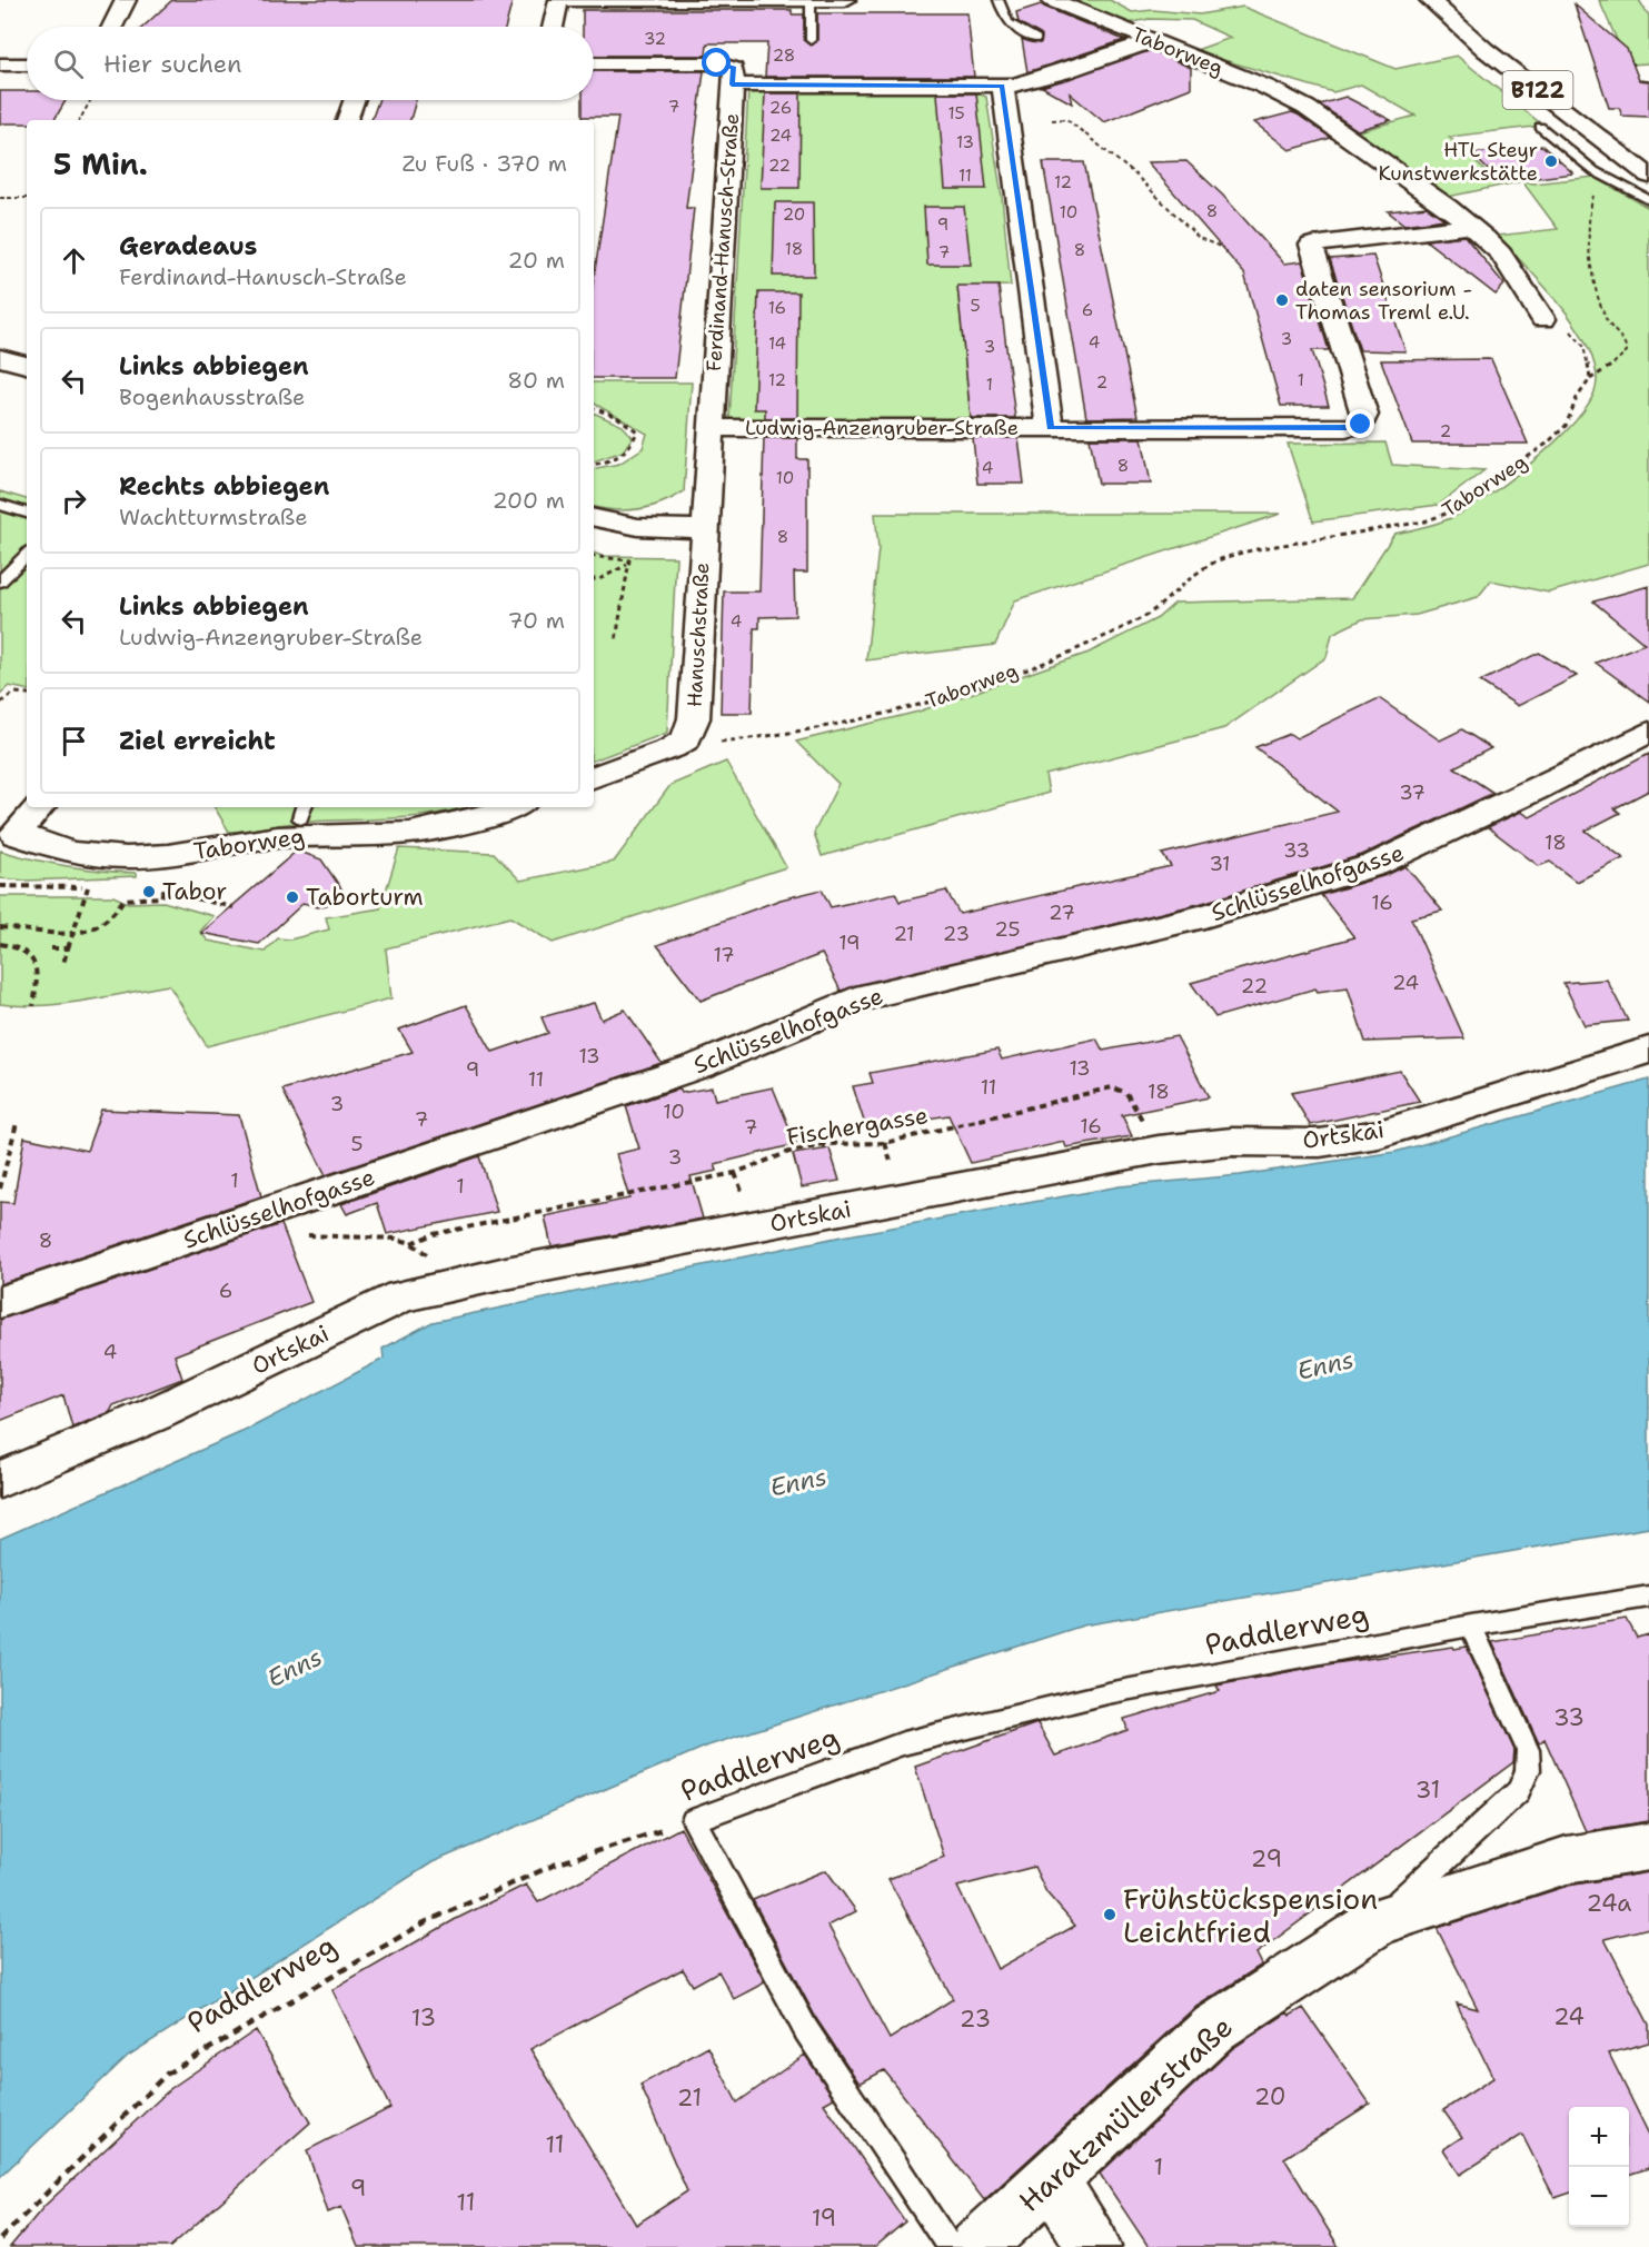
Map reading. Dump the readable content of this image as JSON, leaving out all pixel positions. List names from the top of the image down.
{
  "streets": {
    "street": [
      "Taborweg",
      "B122",
      "Ferdinand-Hanusch-Straße",
      "Ludwig-Anzengruber-Straße",
      "Hanuschstraße",
      "Schlüsselhofgasse",
      "Ortskai",
      "Haratzmüllerstraße"
    ],
    "lane": ["Paddlerweg"],
    "path": ["Fischergasse"]
  },
  "crossings": [
    ["Taborweg", "Ludwig-Anzengruber-Straße"],
    ["Taborweg", "Hanuschstraße"],
    ["Ferdinand-Hanusch-Straße", "Ludwig-Anzengruber-Straße"],
    ["Ferdinand-Hanusch-Straße", "Hanuschstraße"],
    ["Fischergasse", "Ortskai"]
  ],
  "water": ["Enns"],
  "places": [
    "HTL Steyr Kunstwerkstätte",
    "daten sensorium - Thomas Treml e.U.",
    "Tabor",
    "Taborturm",
    "Frühstückspension Leichtfried"
  ],
  "house_numbers": [
    "32",
    "28",
    "7",
    "26",
    "15",
    "24",
    "13",
    "22",
    "11",
    "12",
    "8",
    "10",
    "20",
    "9",
    "18",
    "8",
    "7",
    "5",
    "16",
    "6",
    "3",
    "4",
    "14",
    "3",
    "12",
    "1",
    "2",
    "1",
    "2",
    "8",
    "4",
    "10",
    "8",
    "4",
    "37",
    "18",
    "33",
    "31",
    "16",
    "27",
    "25",
    "21",
    "23",
    "19",
    "17",
    "24",
    "22",
    "13",
    "13",
    "9",
    "11",
    "11",
    "18",
    "3",
    "10",
    "7",
    "16",
    "7",
    "5",
    "3",
    "1",
    "1",
    "8",
    "6",
    "4",
    "33",
    "31",
    "29",
    "24a",
    "24",
    "13",
    "23",
    "20",
    "21",
    "11",
    "1",
    "9",
    "11",
    "19"
  ],
  "page": {
    "search": "Hier suchen",
    "heading": ["5 Min.", "Zu Fuß · 370 m"],
    "list": [
      ["Geradeaus", "Ferdinand-Hanusch-Straße", "20 m"],
      ["Links abbiegen", "Bogenhausstraße", "80 m"],
      ["Rechts abbiegen", "Wachtturmstraße", "200 m"],
      ["Links abbiegen", "Ludwig-Anzengruber-Straße", "70 m"],
      "Ziel erreicht"
    ],
    "map_buttons": ["+", "−"]
  }
}
